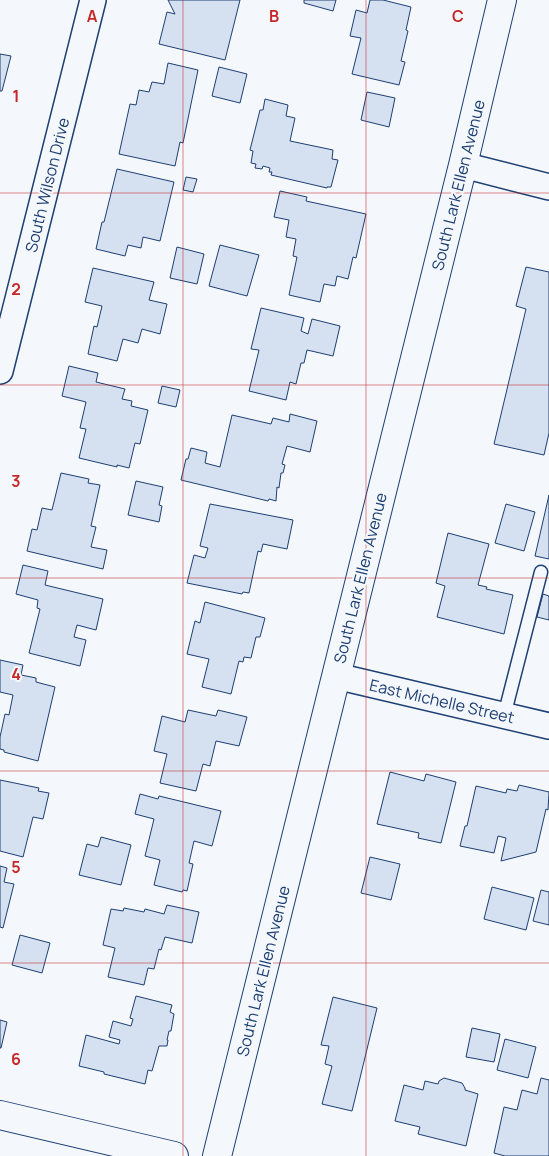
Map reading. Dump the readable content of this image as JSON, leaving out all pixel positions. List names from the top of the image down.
{
  "streets": {
    "street": ["South Wilson Drive", "South Lark Ellen Avenue", "East Michelle Street"]
  },
  "crossings": [
    ["South Lark Ellen Avenue", "East Michelle Street"]
  ],
  "grid": {
    "columns": ["A", "B", "C"],
    "rows": [
      "1",
      "2",
      "3",
      "4",
      "5",
      "6"
    ]
  }
}
